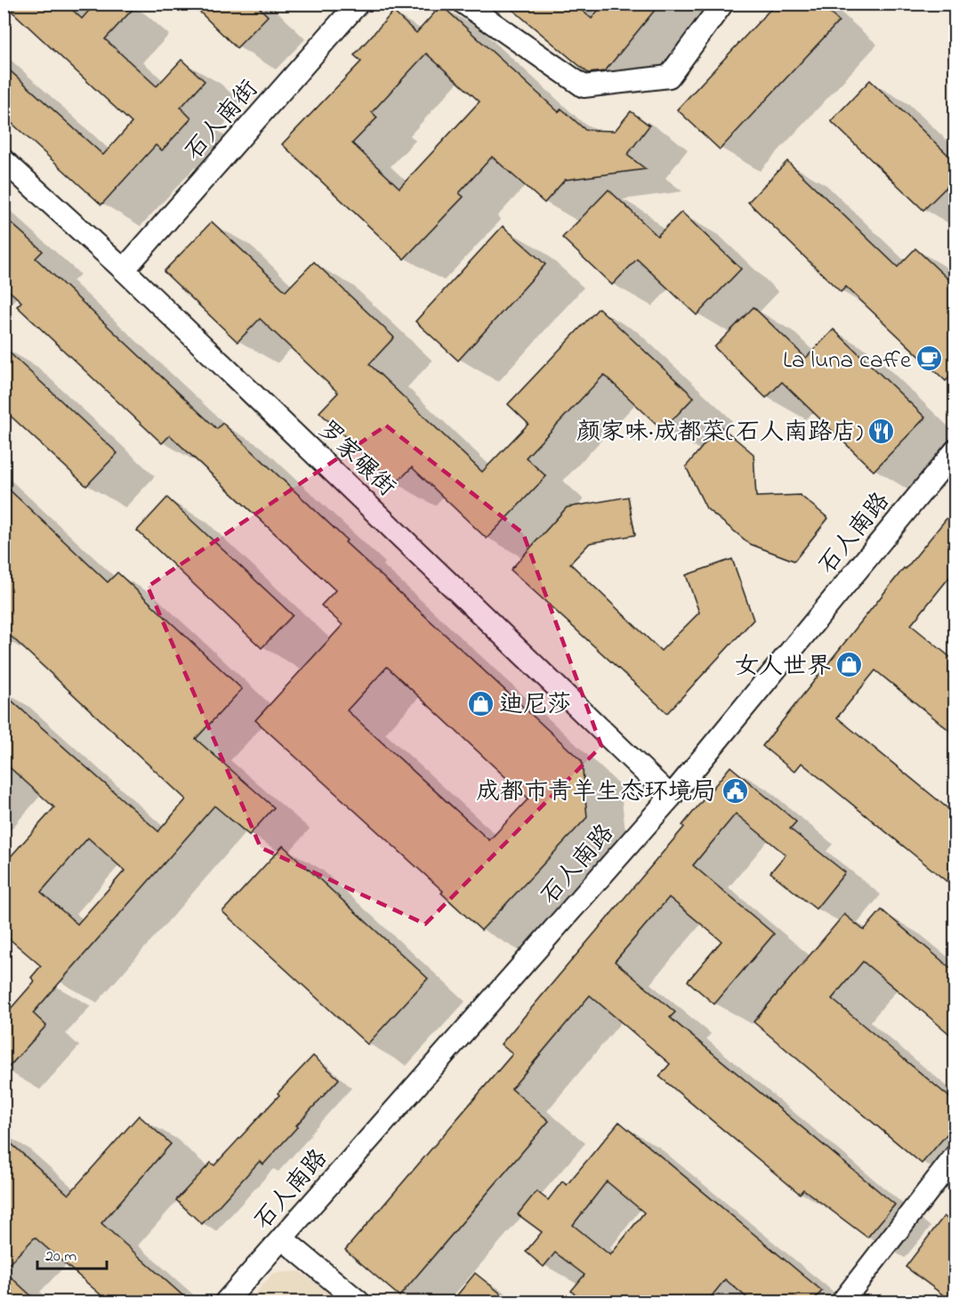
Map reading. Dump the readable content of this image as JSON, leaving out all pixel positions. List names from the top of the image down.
{
  "streets": {
    "street": ["石人南街", "罗家碾街", "石人南路"]
  },
  "crossings": [
    ["石人南街", "罗家碾街"],
    ["罗家碾街", "石人南路"]
  ],
  "places": {
    "cafe": ["La luna caffe"],
    "restaurant": ["颜家味·成都菜(石人南路店)"],
    "shop": ["女人世界", "迪尼莎"],
    "public building": ["成都市青羊生态环境局"]
  },
  "scale_bar": "20 m"
}
